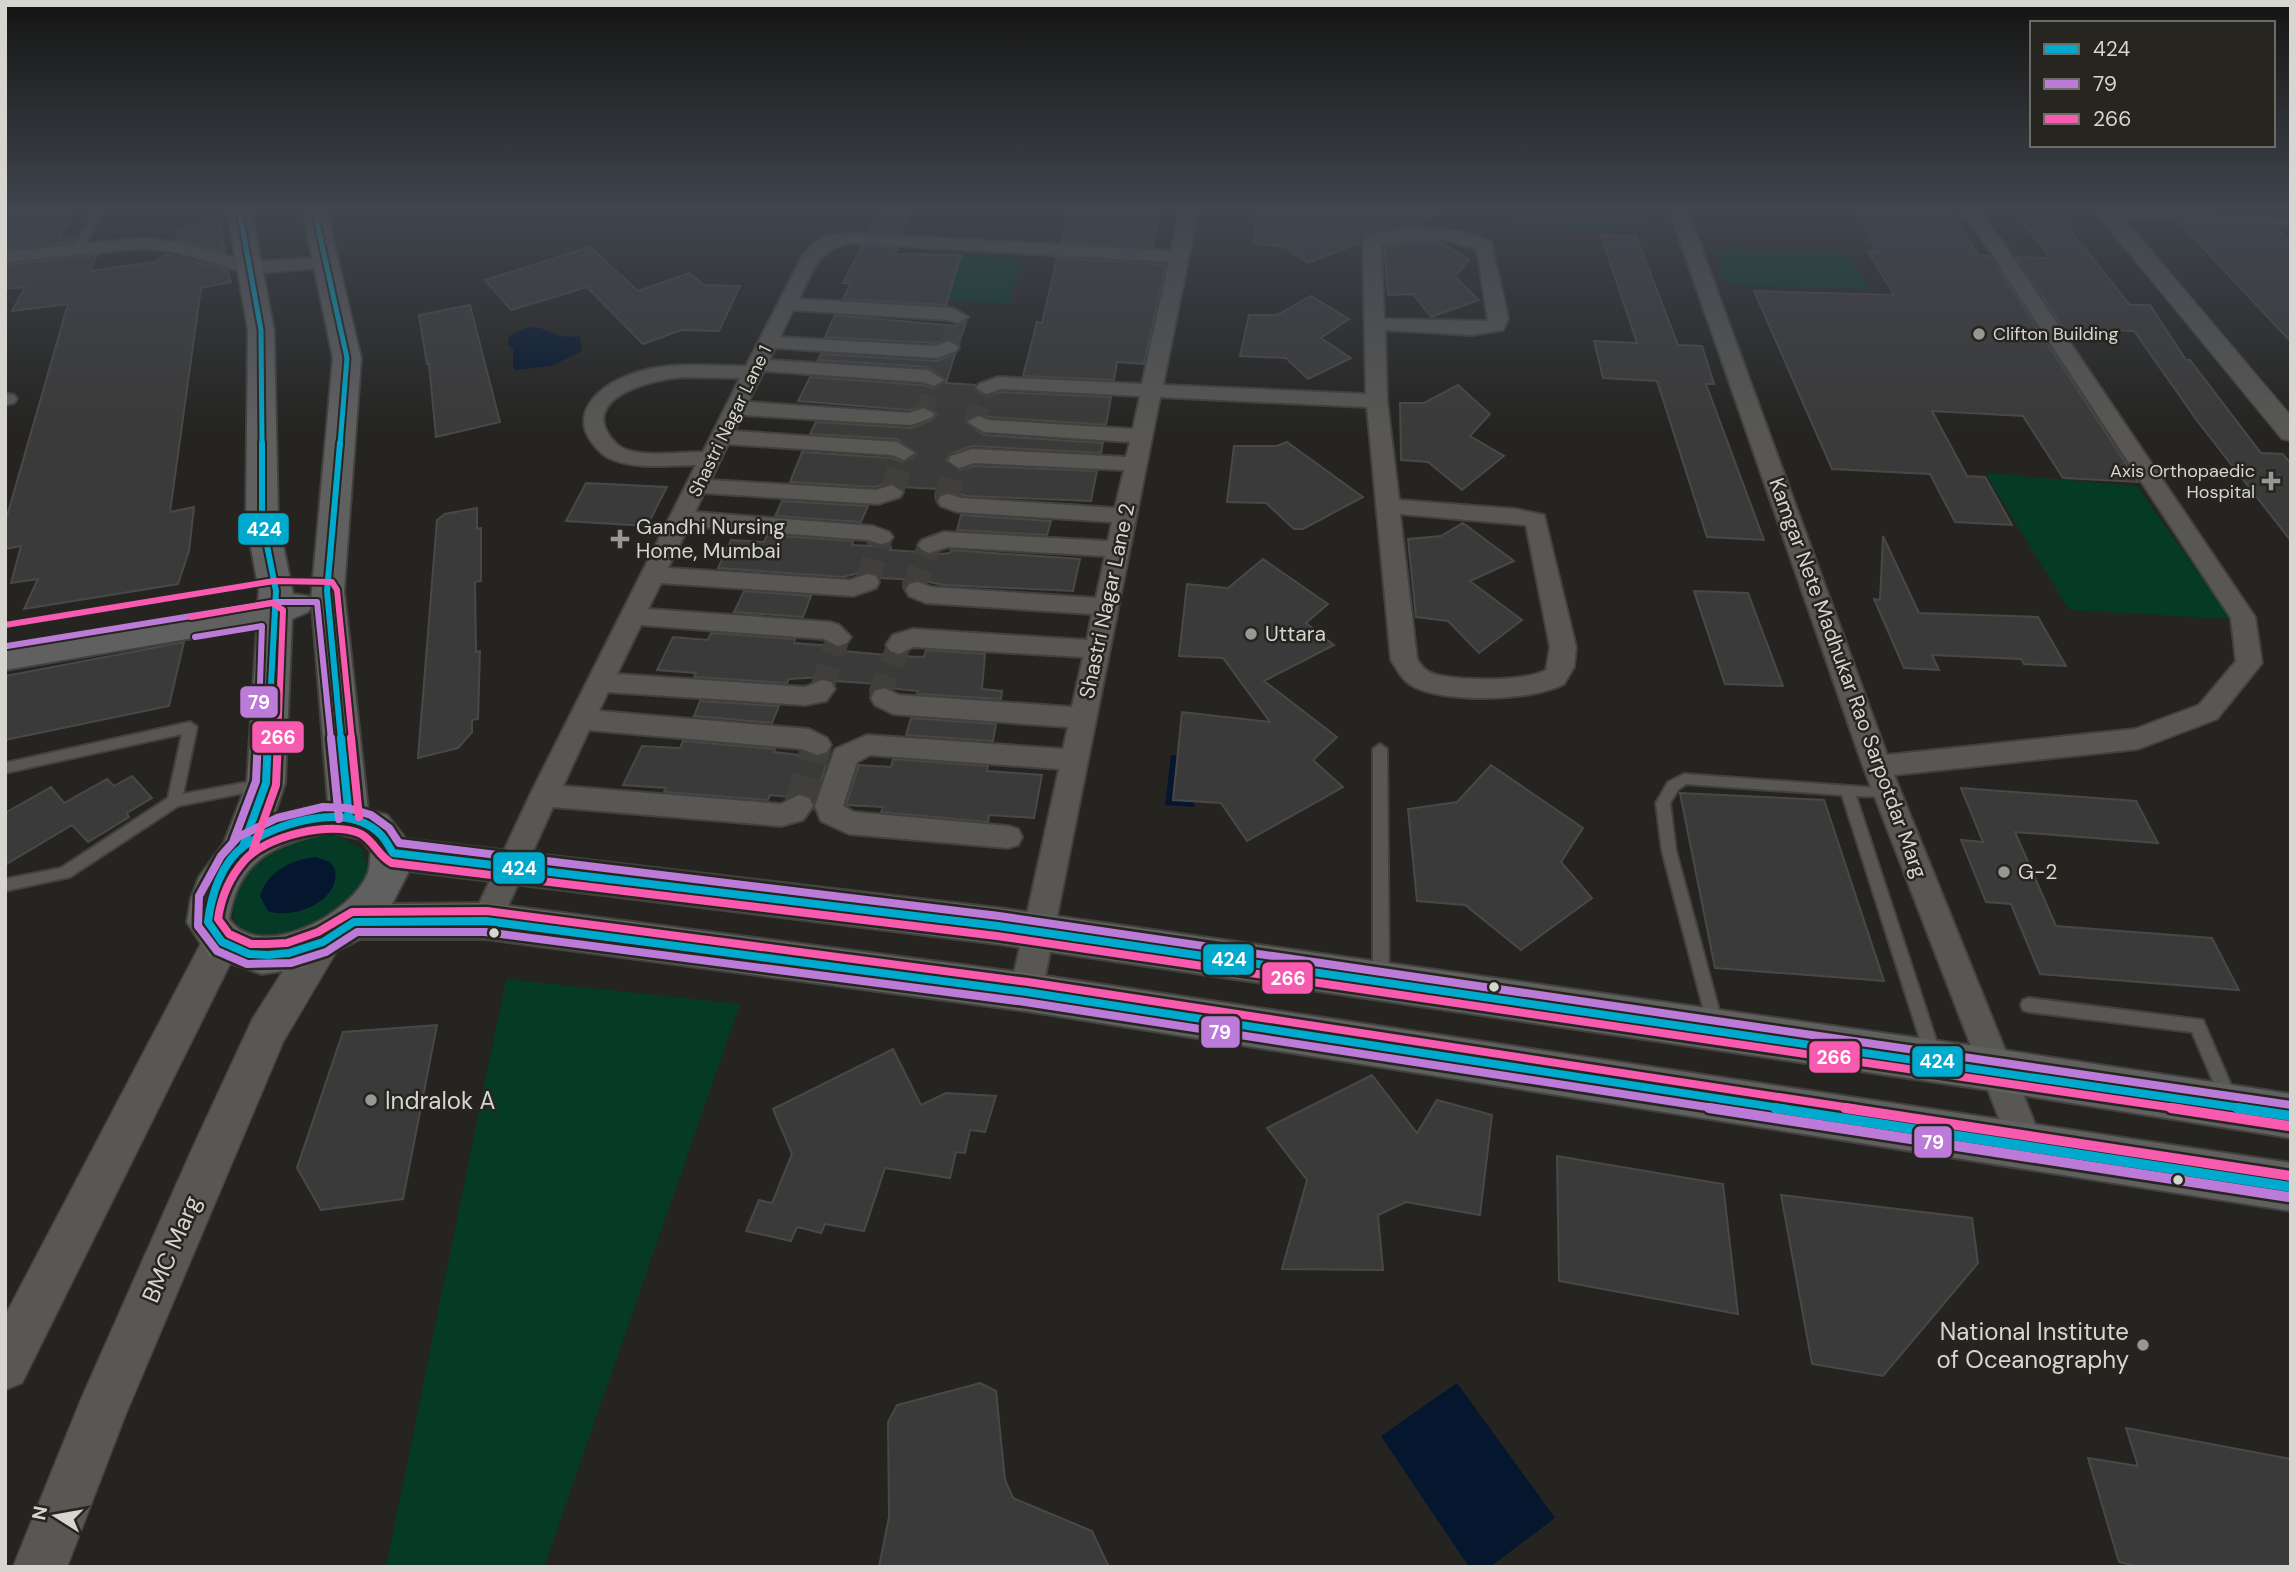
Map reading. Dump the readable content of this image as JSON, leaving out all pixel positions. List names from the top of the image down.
{
  "streets": {
    "street": [
      "Shastri Nagar Lane 1",
      "Shastri Nagar Lane 2",
      "Kamgar Nete Madhukar Rao Sarpotdar Marg",
      "BMC Marg"
    ]
  },
  "places": {
    "other": [
      "Clifton Building",
      "Uttara",
      "G-2",
      "Indralok A",
      "National Institute of Oceanography"
    ],
    "health": ["Axis Orthopaedic Hospital", "Gandhi Nursing Home, Mumbai"]
  },
  "lines": ["transit line 424", "transit line 266", "transit line 79"],
  "legend": ["424", "79", "266"],
  "north": "left"
}
